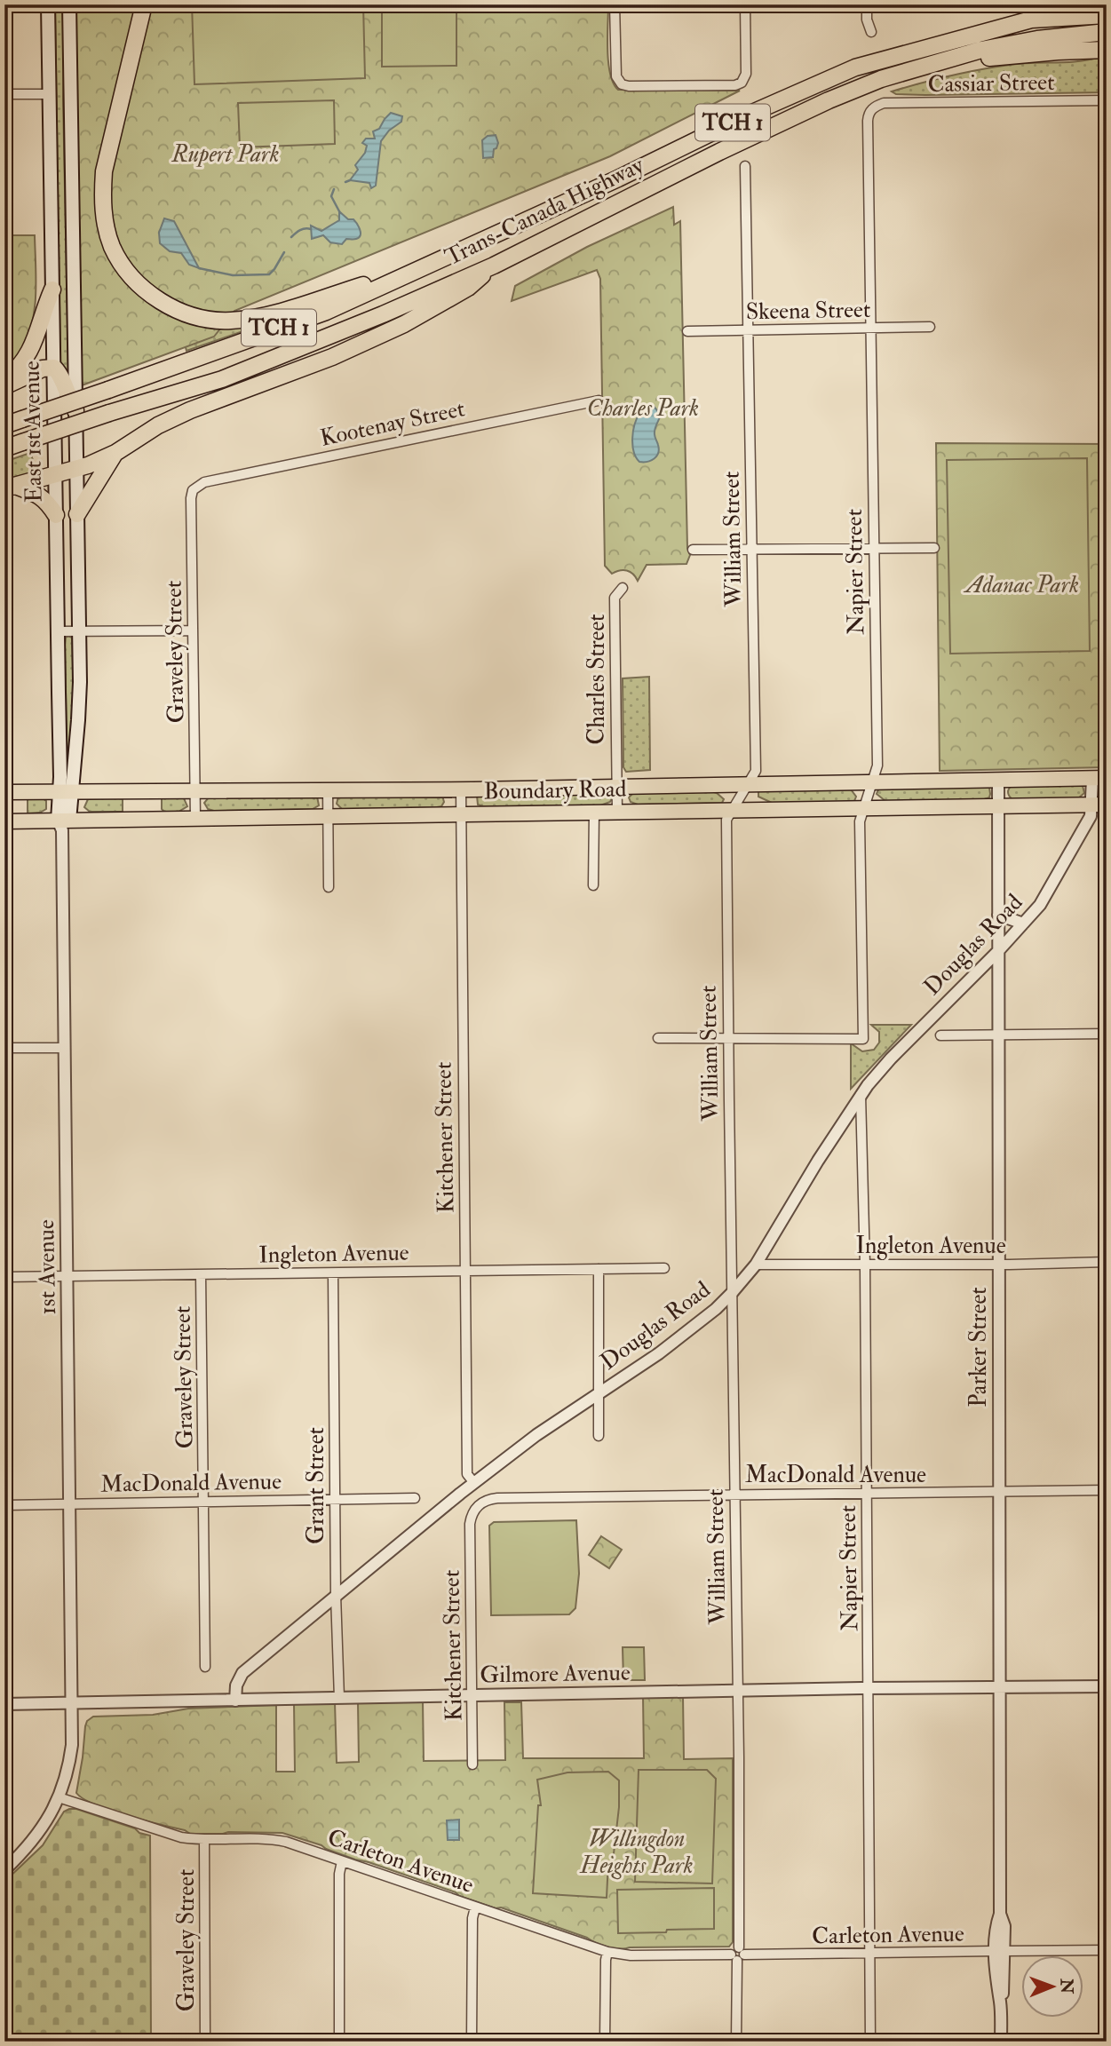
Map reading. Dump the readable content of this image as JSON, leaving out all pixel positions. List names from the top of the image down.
{
  "streets": {
    "highway": ["TCH 1", "Trans-Canada Highway"],
    "main road": ["East 1st Avenue", "Boundary Road"],
    "street": [
      "Cassiar Street",
      "Skeena Street",
      "Kootenay Street",
      "William Street",
      "Napier Street",
      "Graveley Street",
      "Charles Street",
      "Douglas Road",
      "Kitchener Street",
      "Ingleton Avenue",
      "1st Avenue",
      "Parker Street",
      "MacDonald Avenue",
      "Grant Street",
      "Gilmore Avenue",
      "Carleton Avenue"
    ]
  },
  "crossings": [
    ["Cassiar Street", "Napier Street"],
    ["Skeena Street", "William Street"],
    ["Skeena Street", "Napier Street"],
    ["Kootenay Street", "Graveley Street"],
    ["East 1st Avenue", "Boundary Road"],
    ["East 1st Avenue", "1st Avenue"],
    ["William Street", "Napier Street"],
    ["William Street", "Boundary Road"],
    ["William Street", "Douglas Road"],
    ["William Street", "MacDonald Avenue"],
    ["William Street", "Gilmore Avenue"],
    ["William Street", "Carleton Avenue"],
    ["Napier Street", "Boundary Road"],
    ["Napier Street", "Douglas Road"],
    ["Napier Street", "Ingleton Avenue"],
    ["Napier Street", "MacDonald Avenue"],
    ["Napier Street", "Gilmore Avenue"],
    ["Napier Street", "Carleton Avenue"],
    ["Graveley Street", "Boundary Road"],
    ["Graveley Street", "Ingleton Avenue"],
    ["Graveley Street", "MacDonald Avenue"],
    ["Graveley Street", "Carleton Avenue"],
    ["Charles Street", "Boundary Road"],
    ["Boundary Road", "Douglas Road"],
    ["Boundary Road", "Kitchener Street"],
    ["Boundary Road", "1st Avenue"],
    ["Boundary Road", "Parker Street"],
    ["Douglas Road", "Kitchener Street"],
    ["Douglas Road", "Ingleton Avenue"],
    ["Douglas Road", "Parker Street"],
    ["Douglas Road", "Grant Street"],
    ["Douglas Road", "Gilmore Avenue"],
    ["Kitchener Street", "Ingleton Avenue"],
    ["Kitchener Street", "MacDonald Avenue"],
    ["Kitchener Street", "Gilmore Avenue"],
    ["Ingleton Avenue", "1st Avenue"],
    ["Ingleton Avenue", "Parker Street"],
    ["Ingleton Avenue", "Grant Street"],
    ["1st Avenue", "MacDonald Avenue"],
    ["1st Avenue", "Gilmore Avenue"],
    ["Parker Street", "MacDonald Avenue"],
    ["Parker Street", "Gilmore Avenue"],
    ["Parker Street", "Carleton Avenue"],
    ["MacDonald Avenue", "Grant Street"],
    ["Grant Street", "Gilmore Avenue"]
  ],
  "parks": [
    "Rupert Park",
    "Charles Park",
    "Adanac Park",
    "Willingdon Heights Park"
  ],
  "north": "right"
}
